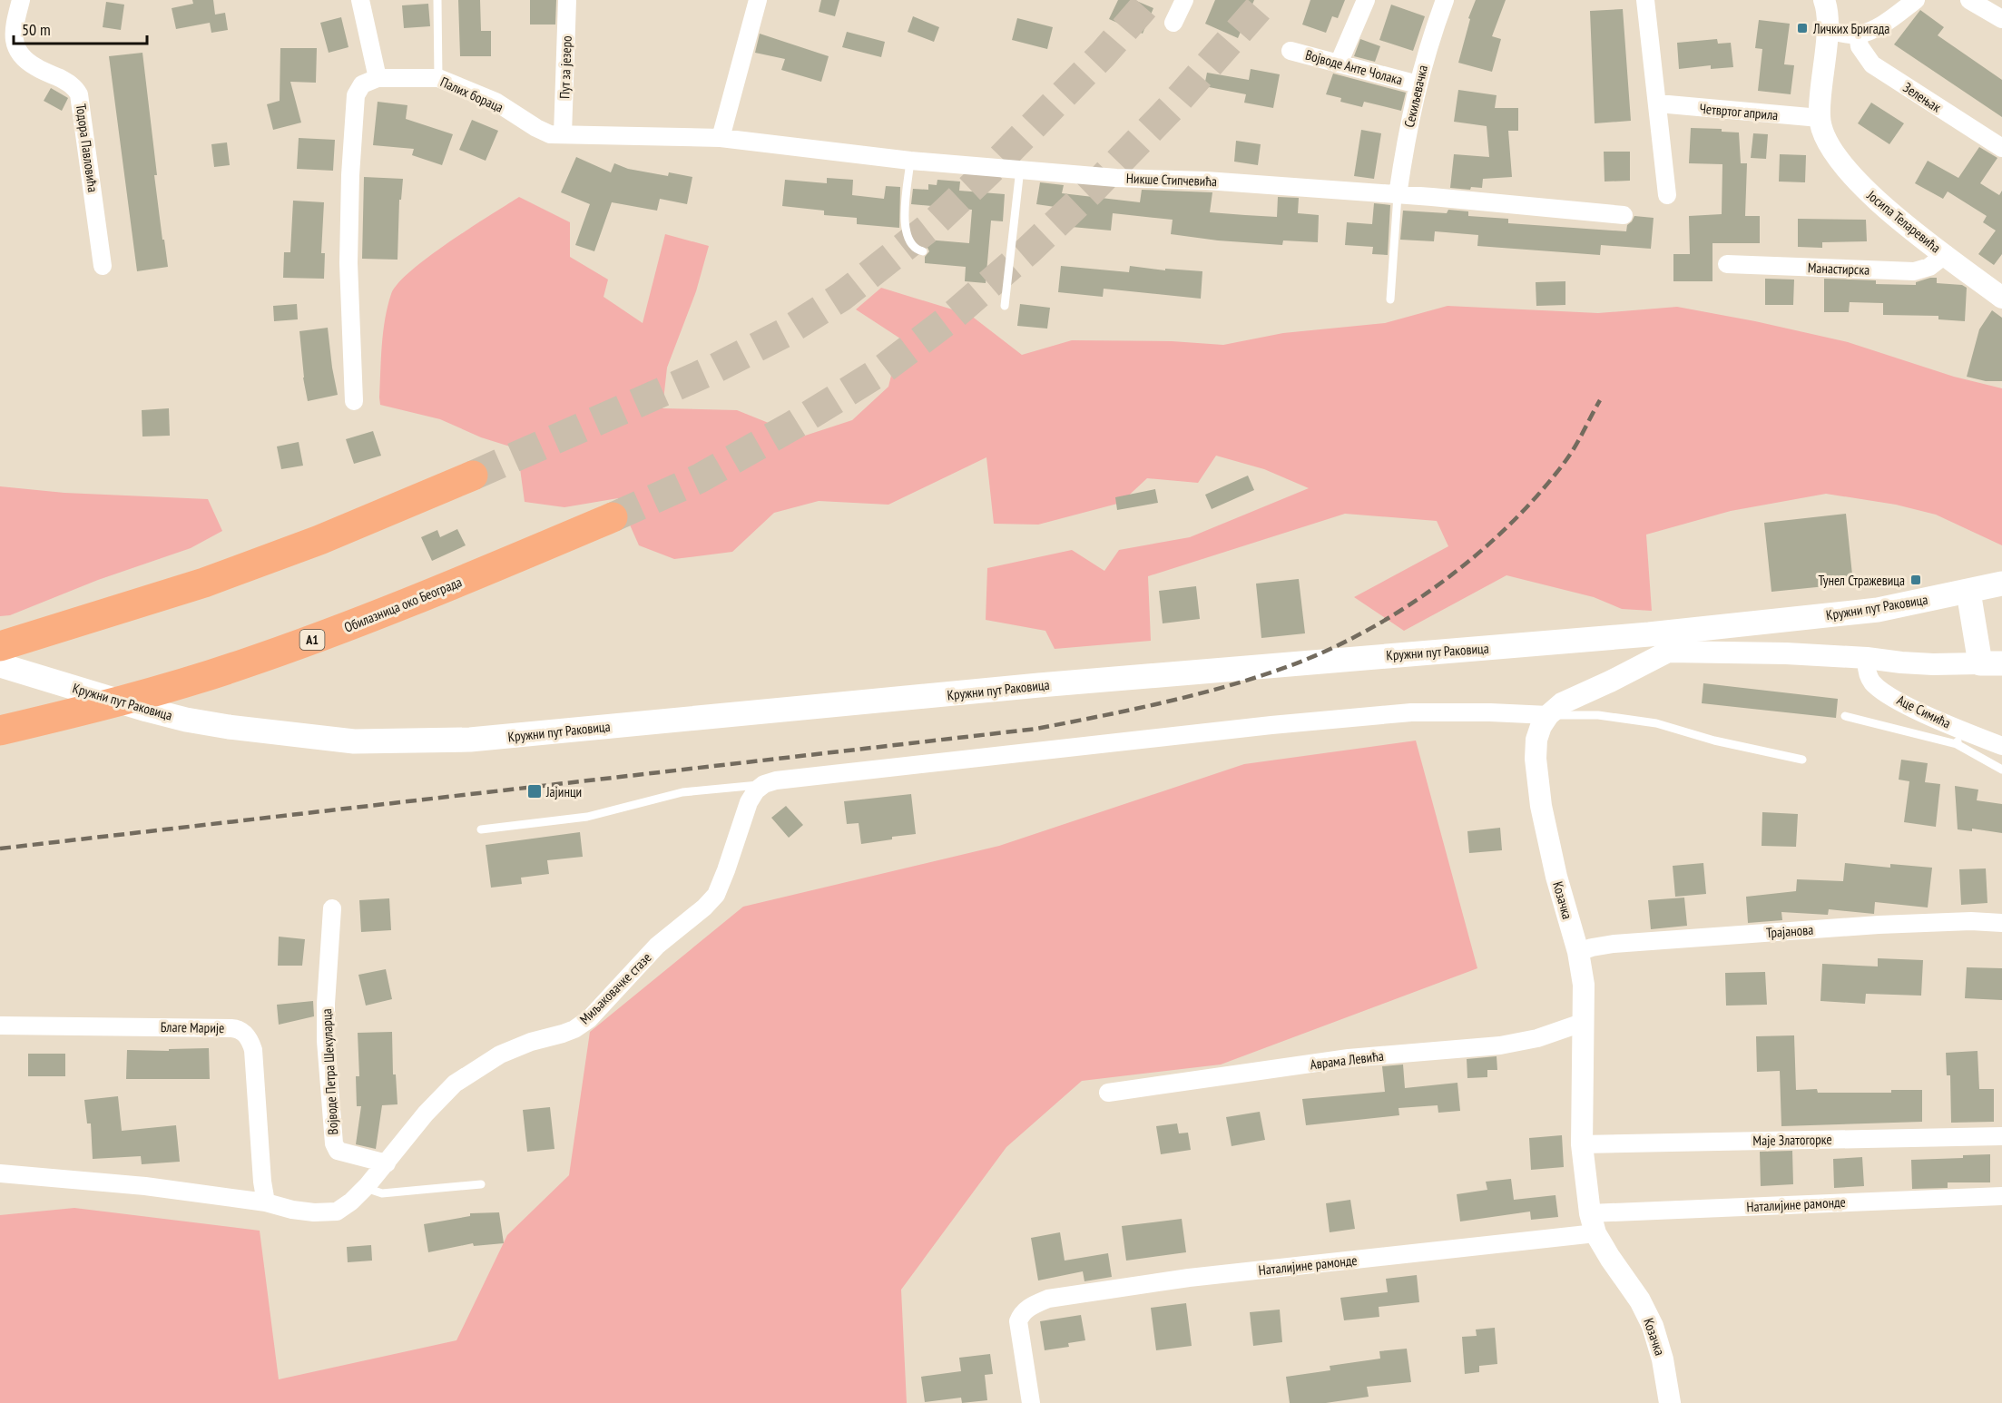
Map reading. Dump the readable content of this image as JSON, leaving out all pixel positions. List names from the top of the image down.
{
  "streets": {
    "highway": ["Обилазница око Београда", "A1"],
    "main road": ["Кружни пут Раковица"],
    "street": [
      "Пут за језеро",
      "Војводе Анте Чолака",
      "Палих бораца",
      "Секиљевачка",
      "Зелењак",
      "Четвртог априла",
      "Тодора Павловића",
      "Никше Стипчевића",
      "Јосипа Теларевића",
      "Манастирска",
      "Аце Симића",
      "Козачка",
      "Трајанова",
      "Миљаковачке стазе",
      "Благе Марије",
      "Аврама Левића",
      "Војводе Петра Шекуларца",
      "Маје Златогорке",
      "Наталијине рамонде"
    ]
  },
  "crossings": [
    ["Пут за језеро", "Палих бораца"],
    ["Војводе Анте Чолака", "Секиљевачка"],
    ["Палих бораца", "Никше Стипчевића"],
    ["Секиљевачка", "Никше Стипчевића"],
    ["Четвртог априла", "Јосипа Теларевића"],
    ["Јосипа Теларевића", "Манастирска"],
    ["Аце Симића", "Козачка"],
    ["Козачка", "Трајанова"],
    ["Козачка", "Аврама Левића"],
    ["Козачка", "Маје Златогорке"],
    ["Козачка", "Наталијине рамонде"],
    ["Миљаковачке стазе", "Благе Марије"],
    ["Миљаковачке стазе", "Војводе Петра Шекуларца"]
  ],
  "places": {
    "transit": ["Личких Бригада", "Тунел Стражевица", "Јајинци"]
  },
  "scale_bar": "50 m"
}
